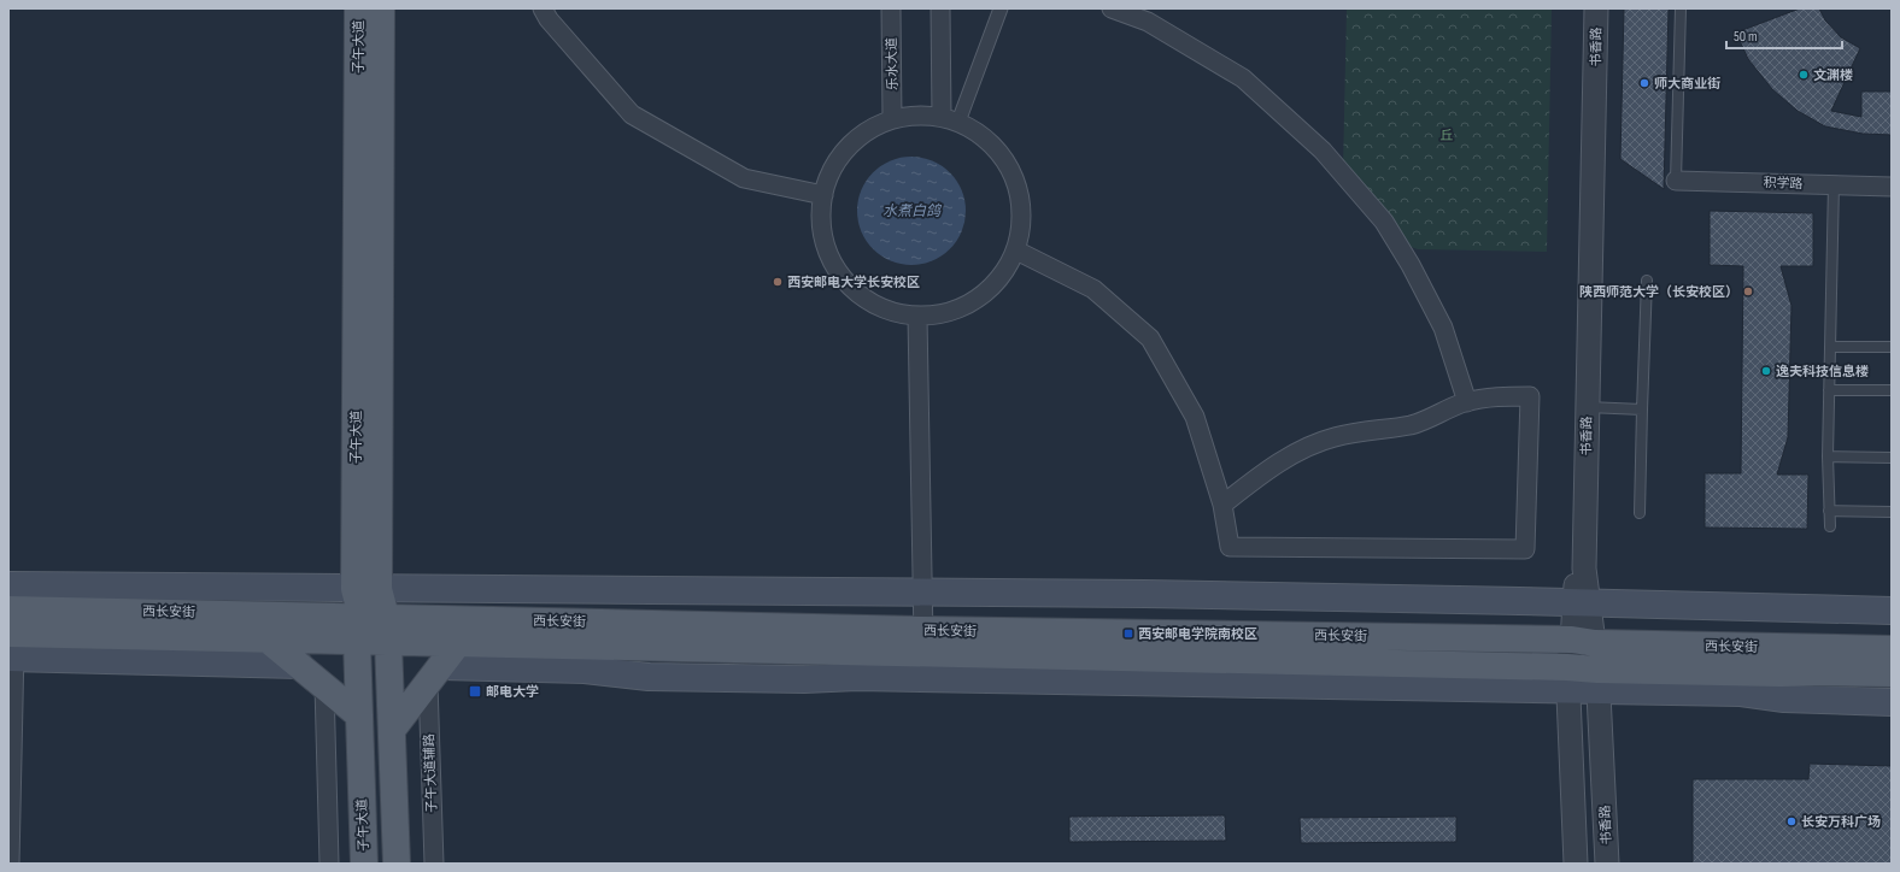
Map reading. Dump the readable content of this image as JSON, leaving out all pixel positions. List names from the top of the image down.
{
  "streets": {
    "main road": ["子午大道", "西长安街"],
    "street": [
      "书香路",
      "乐水大道",
      "积学路",
      "子午大道辅路"
    ]
  },
  "crossings": [
    ["子午大道", "西长安街"],
    ["书香路", "西长安街"]
  ],
  "water": ["水煮白鸽"],
  "parks": ["丘"],
  "places": {
    "other": [
      "文渊楼",
      "师大商业街",
      "西安邮电大学长安校区",
      "陕西师范大学（长安校区）",
      "逸夫科技信息楼",
      "长安万科广场"
    ],
    "transit": ["西安邮电学院南校区", "邮电大学"]
  },
  "scale_bar": "50 m"
}
